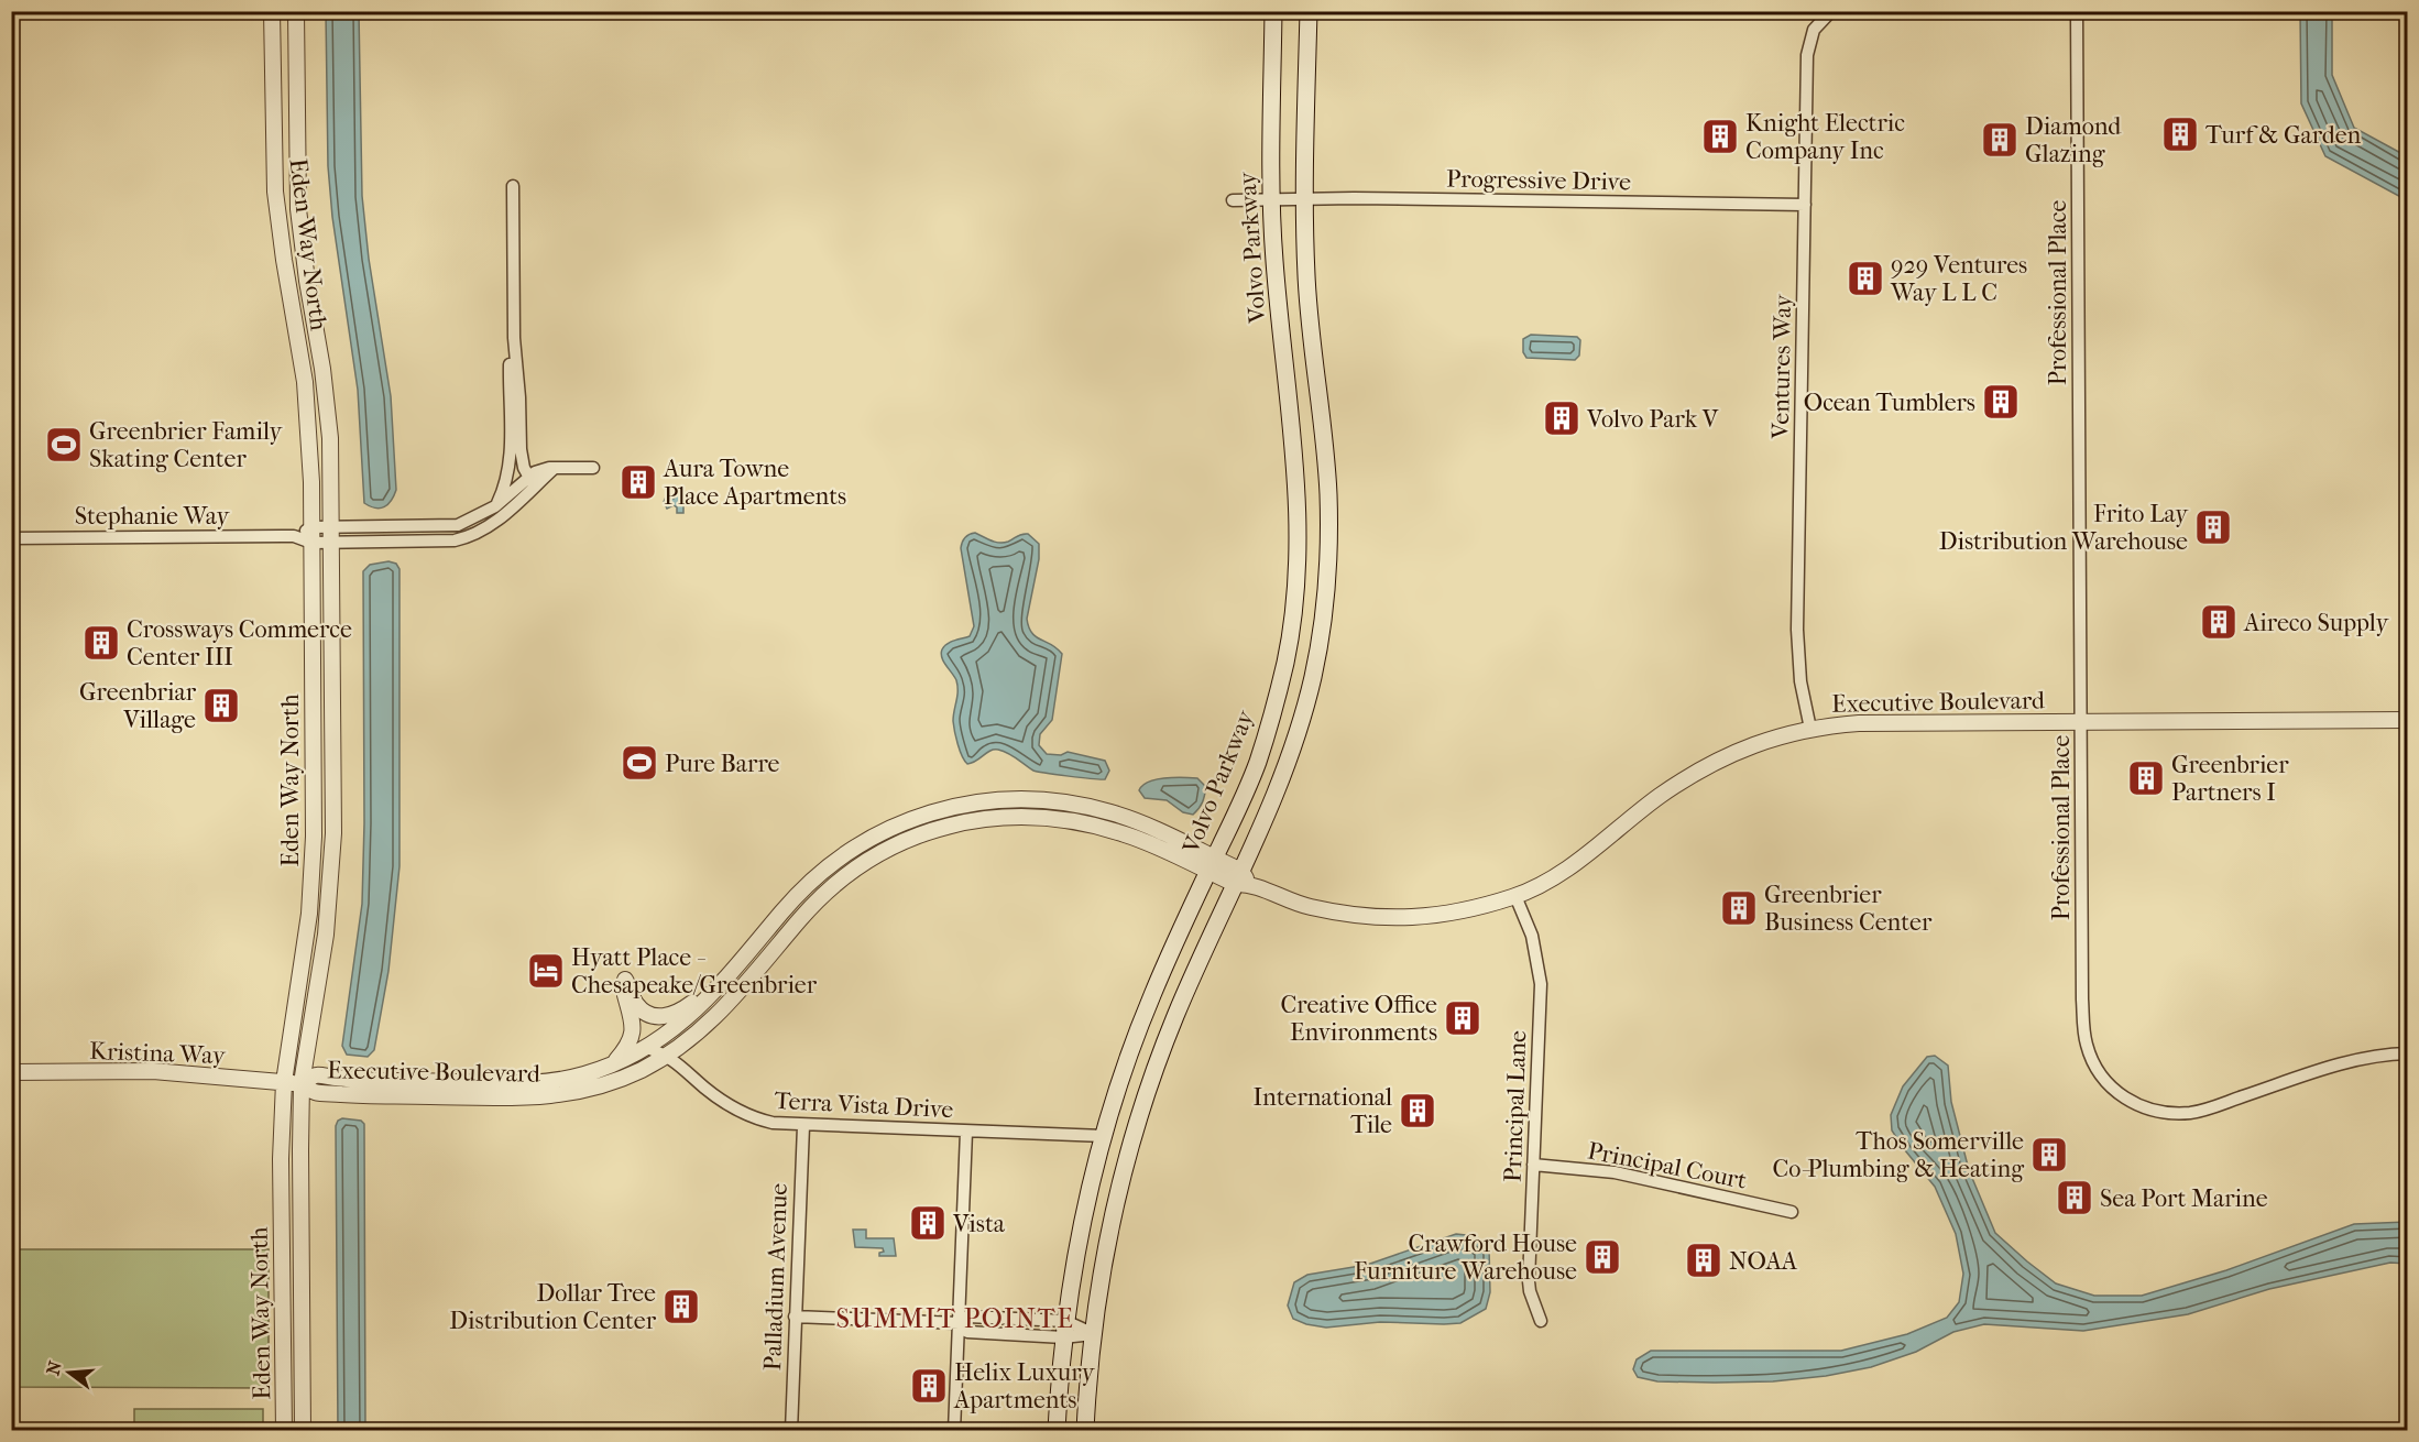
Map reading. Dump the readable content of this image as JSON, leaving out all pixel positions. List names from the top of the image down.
{
  "streets": {
    "main road": ["Volvo Parkway"],
    "street": [
      "Progressive Drive",
      "Eden Way North",
      "Professional Place",
      "Ventures Way",
      "Stephanie Way",
      "Executive Boulevard",
      "Kristina Way",
      "Terra Vista Drive",
      "Principal Lane",
      "Principal Court",
      "Palladium Avenue"
    ]
  },
  "crossings": [
    ["Progressive Drive", "Volvo Parkway"],
    ["Progressive Drive", "Ventures Way"],
    ["Eden Way North", "Stephanie Way"],
    ["Eden Way North", "Executive Boulevard"],
    ["Eden Way North", "Kristina Way"],
    ["Volvo Parkway", "Executive Boulevard"],
    ["Volvo Parkway", "Terra Vista Drive"],
    ["Professional Place", "Executive Boulevard"],
    ["Ventures Way", "Executive Boulevard"],
    ["Executive Boulevard", "Kristina Way"],
    ["Executive Boulevard", "Terra Vista Drive"],
    ["Executive Boulevard", "Principal Lane"],
    ["Terra Vista Drive", "Palladium Avenue"],
    ["Principal Lane", "Principal Court"]
  ],
  "districts": ["SUMMIT POINTE"],
  "places": {
    "building": [
      "Turf & Garden",
      "Knight Electric Company Inc",
      "Diamond Glazing",
      "929 Ventures Way L L C",
      "Ocean Tumblers",
      "Volvo Park V",
      "Aura Towne Place Apartments",
      "Frito Lay Distribution Warehouse",
      "Aireco Supply",
      "Crossways Commerce Center III",
      "Greenbriar Village",
      "Greenbrier Partners I",
      "Greenbrier Business Center",
      "Creative Office Environments",
      "International Tile",
      "Thos Somerville Co-Plumbing & Heating",
      "Sea Port Marine",
      "Vista",
      "Crawford House Furniture Warehouse",
      "NOAA",
      "Dollar Tree Distribution Center",
      "Helix Luxury Apartments"
    ],
    "sports": ["Greenbrier Family Skating Center", "Pure Barre"],
    "hotel": ["Hyatt Place - Chesapeake/Greenbrier"]
  },
  "north": "left"
}
